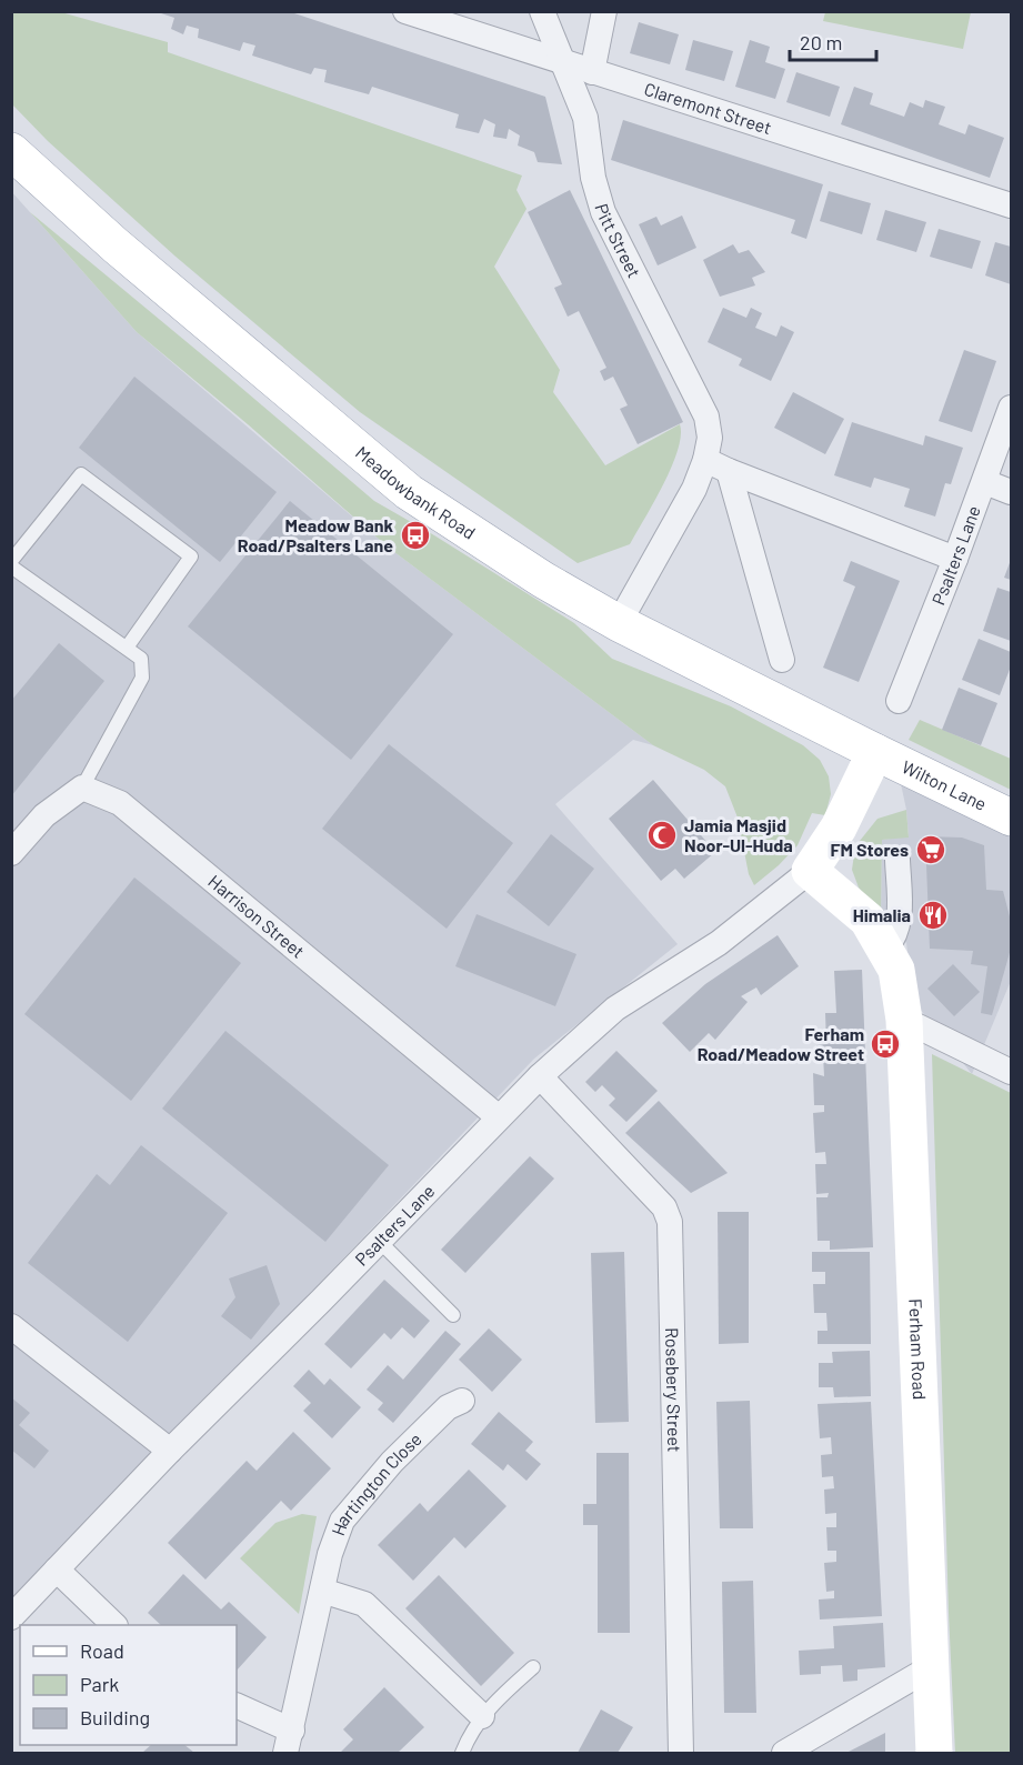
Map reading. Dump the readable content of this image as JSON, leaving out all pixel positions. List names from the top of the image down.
{
  "streets": {
    "main road": ["Meadowbank Road", "Wilton Lane", "Ferham Road"],
    "street": [
      "Claremont Street",
      "Pitt Street",
      "Psalters Lane",
      "Harrison Street",
      "Rosebery Street",
      "Hartington Close"
    ]
  },
  "crossings": [
    ["Claremont Street", "Pitt Street"],
    ["Pitt Street", "Meadowbank Road"],
    ["Meadowbank Road", "Wilton Lane"],
    ["Psalters Lane", "Harrison Street"],
    ["Psalters Lane", "Ferham Road"],
    ["Psalters Lane", "Rosebery Street"]
  ],
  "places": {
    "bus stop": ["Meadow Bank Road/Psalters Lane", "Ferham Road/Meadow Street"],
    "mosque": ["Jamia Masjid Noor-Ul-Huda"],
    "supermarket": ["FM Stores"],
    "restaurant": ["Himalia"]
  },
  "legend": ["Road", "Park", "Building"],
  "scale_bar": "20 m"
}
